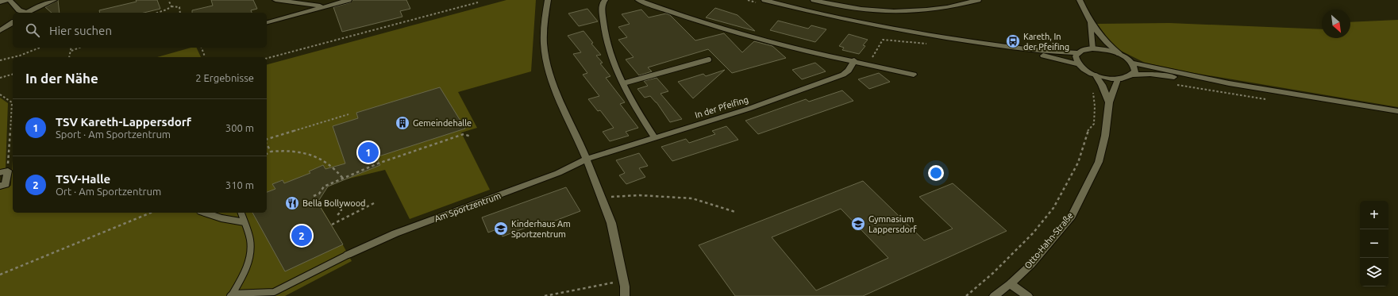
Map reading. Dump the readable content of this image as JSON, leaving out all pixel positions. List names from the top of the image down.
{
  "streets": {
    "street": ["In der Pfeifing", "Am Sportzentrum", "Otto-Hahn-Straße"]
  },
  "crossings": [
    ["In der Pfeifing", "Am Sportzentrum"]
  ],
  "places": {
    "bus stop": ["Kareth, In der Pfeifing"],
    "building": ["Gemeindehalle"],
    "restaurant": ["Bella Bollywood"],
    "school or university": ["Gymnasium Lappersdorf", "Kinderhaus Am Sportzentrum"]
  },
  "north": "bottom right",
  "page": {
    "search": "Hier suchen",
    "heading": ["In der Nähe", "2 Ergebnisse"],
    "list": [
      {
        "mark": "1",
        "name": "TSV Kareth-Lappersdorf",
        "note": "Sport · Am Sportzentrum",
        "value": "300 m"
      },
      {
        "mark": "2",
        "name": "TSV-Halle",
        "note": "Ort · Am Sportzentrum",
        "value": "310 m"
      }
    ],
    "pins": ["1", "2"],
    "map_buttons": ["+", "−"]
  }
}
